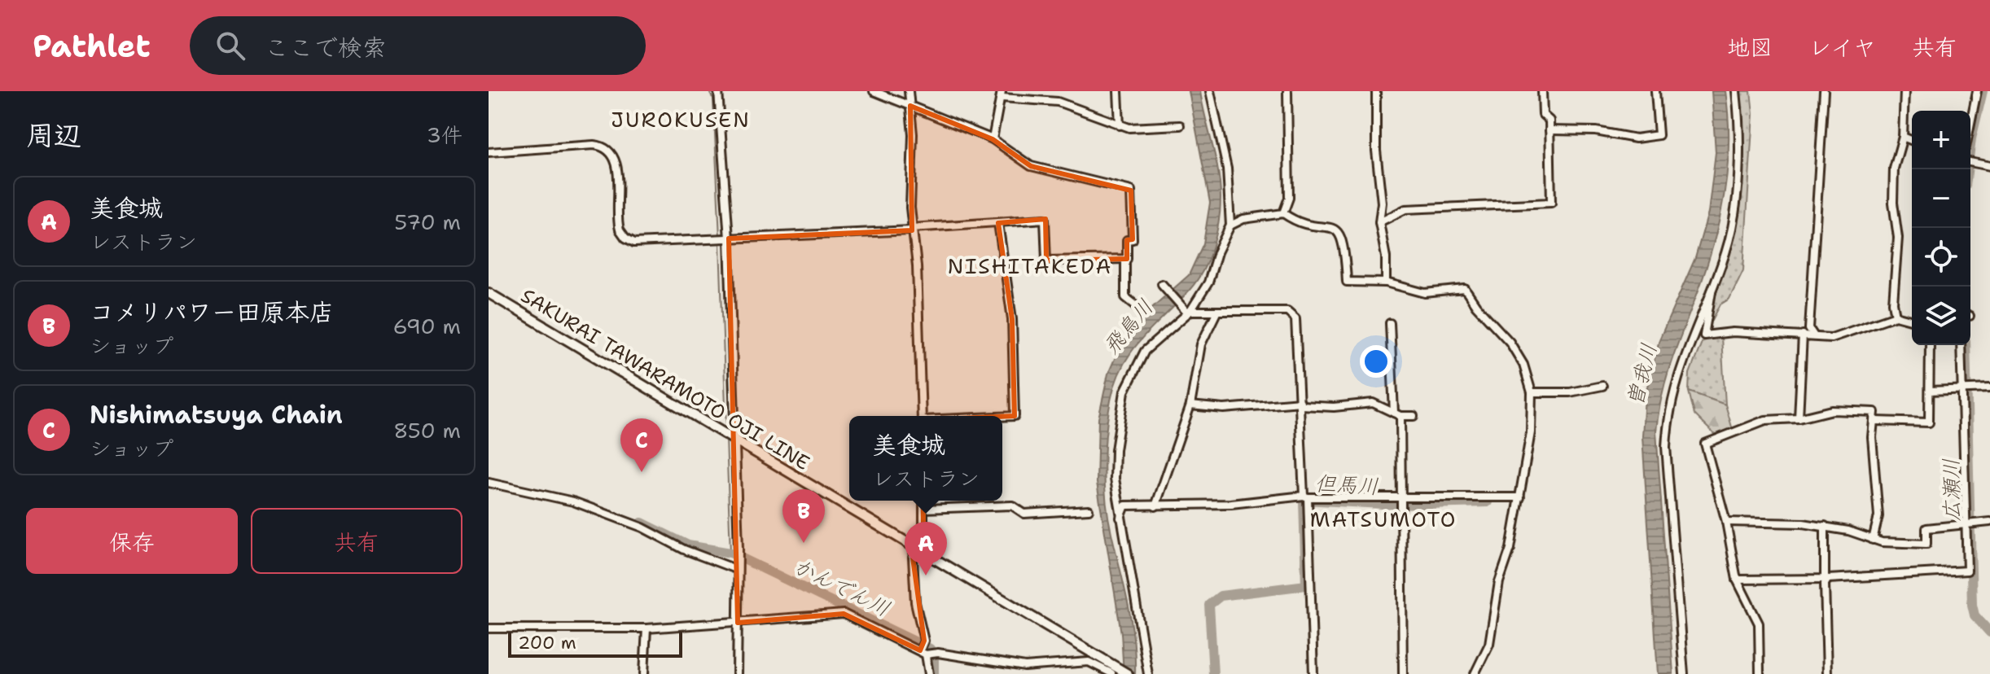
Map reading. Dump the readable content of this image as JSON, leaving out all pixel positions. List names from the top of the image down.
{
  "streets": {
    "main road": ["SAKURAI TAWARAMOTO OJI LINE"]
  },
  "districts": ["JUROKUSEN", "NISHITAKEDA", "MATSUMOTO"],
  "water": [
    "飛鳥川",
    "曽我川",
    "但馬川",
    "広瀬川",
    "かんでん川"
  ],
  "scale_bar": "200 m",
  "page": {
    "header": "Pathlet",
    "search": "ここで検索",
    "nav": ["地図", "レイヤ", "共有"],
    "heading": ["周辺", "3件"],
    "map_buttons": ["+", "−"],
    "list": [
      {
        "mark": "A",
        "name": "美食城",
        "note": "レストラン",
        "value": "570 m"
      },
      {
        "mark": "B",
        "name": "コメリパワー田原本店",
        "note": "ショップ",
        "value": "690 m"
      },
      {
        "mark": "C",
        "name": "Nishimatsuya Chain",
        "note": "ショップ",
        "value": "850 m"
      }
    ],
    "popup": ["美食城", "レストラン"],
    "pins": ["C", "B", "A"],
    "buttons": ["保存", "共有"],
    "scale": "200 m"
  }
}
